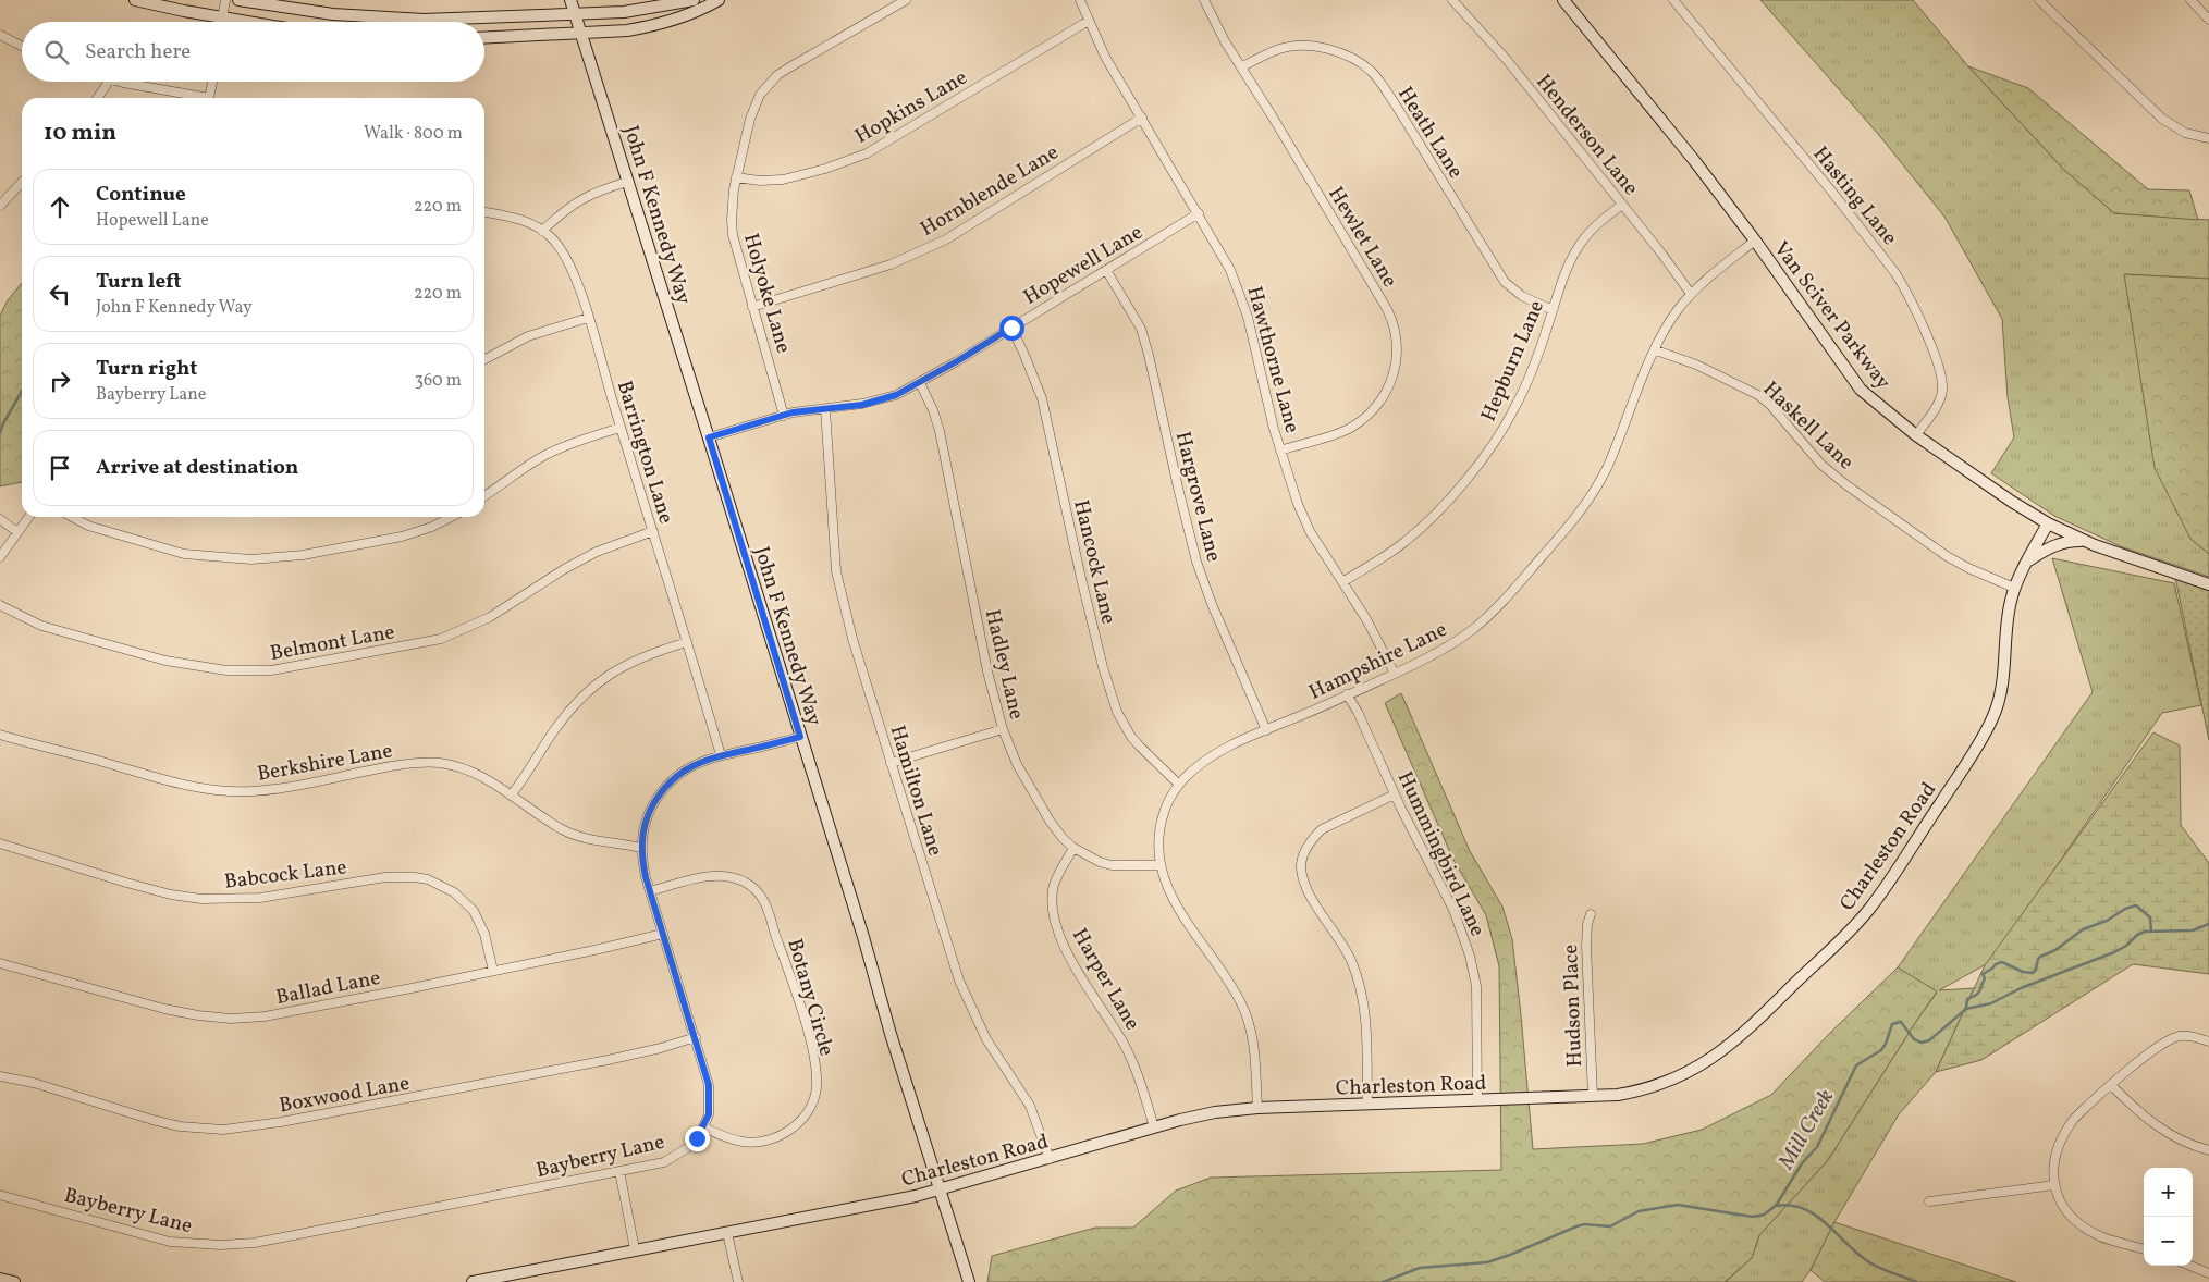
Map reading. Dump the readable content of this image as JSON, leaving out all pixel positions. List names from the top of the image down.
{
  "streets": {
    "street": [
      "Hopkins Lane",
      "Heath Lane",
      "Henderson Lane",
      "Hornblende Lane",
      "Hasting Lane",
      "John F Kennedy Way",
      "Hewlet Lane",
      "Hopewell Lane",
      "Holyoke Lane",
      "Van Sciver Parkway",
      "Hawthorne Lane",
      "Hepburn Lane",
      "Haskell Lane",
      "Barrington Lane",
      "Hargrove Lane",
      "Hancock Lane",
      "Belmont Lane",
      "Hampshire Lane",
      "Hadley Lane",
      "Berkshire Lane",
      "Hamilton Lane",
      "Charleston Road",
      "Hummingbird Lane",
      "Babcock Lane",
      "Harper Lane",
      "Ballad Lane",
      "Botany Circle",
      "Hudson Place",
      "Boxwood Lane",
      "Bayberry Lane"
    ]
  },
  "crossings": [
    ["Hopkins Lane", "Holyoke Lane"],
    ["Hopkins Lane", "Hawthorne Lane"],
    ["Heath Lane", "Hewlet Lane"],
    ["Heath Lane", "Hepburn Lane"],
    ["Henderson Lane", "Hepburn Lane"],
    ["Henderson Lane", "Hampshire Lane"],
    ["Hornblende Lane", "Holyoke Lane"],
    ["Hornblende Lane", "Hawthorne Lane"],
    ["Hasting Lane", "Van Sciver Parkway"],
    ["John F Kennedy Way", "Hopewell Lane"],
    ["John F Kennedy Way", "Charleston Road"],
    ["John F Kennedy Way", "Bayberry Lane"],
    ["Hewlet Lane", "Hawthorne Lane"],
    ["Hopewell Lane", "Holyoke Lane"],
    ["Hopewell Lane", "Hawthorne Lane"],
    ["Hopewell Lane", "Hargrove Lane"],
    ["Hopewell Lane", "Hancock Lane"],
    ["Hopewell Lane", "Hadley Lane"],
    ["Hopewell Lane", "Hamilton Lane"],
    ["Van Sciver Parkway", "Hampshire Lane"],
    ["Van Sciver Parkway", "Charleston Road"],
    ["Hawthorne Lane", "Hepburn Lane"],
    ["Hawthorne Lane", "Hampshire Lane"],
    ["Haskell Lane", "Hampshire Lane"],
    ["Haskell Lane", "Charleston Road"],
    ["Barrington Lane", "Belmont Lane"],
    ["Barrington Lane", "Bayberry Lane"],
    ["Hargrove Lane", "Hampshire Lane"],
    ["Hancock Lane", "Hampshire Lane"],
    ["Hampshire Lane", "Hadley Lane"],
    ["Hampshire Lane", "Charleston Road"],
    ["Hampshire Lane", "Hummingbird Lane"],
    ["Hadley Lane", "Harper Lane"],
    ["Berkshire Lane", "Bayberry Lane"],
    ["Hamilton Lane", "Charleston Road"],
    ["Charleston Road", "Hummingbird Lane"],
    ["Charleston Road", "Harper Lane"],
    ["Charleston Road", "Hudson Place"],
    ["Babcock Lane", "Ballad Lane"],
    ["Ballad Lane", "Bayberry Lane"],
    ["Botany Circle", "Bayberry Lane"],
    ["Boxwood Lane", "Bayberry Lane"]
  ],
  "water": ["Mill Creek"],
  "page": {
    "search": "Search here",
    "heading": ["10 min", "Walk · 800 m"],
    "list": [
      ["Continue", "Hopewell Lane", "220 m"],
      ["Turn left", "John F Kennedy Way", "220 m"],
      ["Turn right", "Bayberry Lane", "360 m"],
      "Arrive at destination"
    ],
    "map_buttons": ["+", "−"]
  }
}
